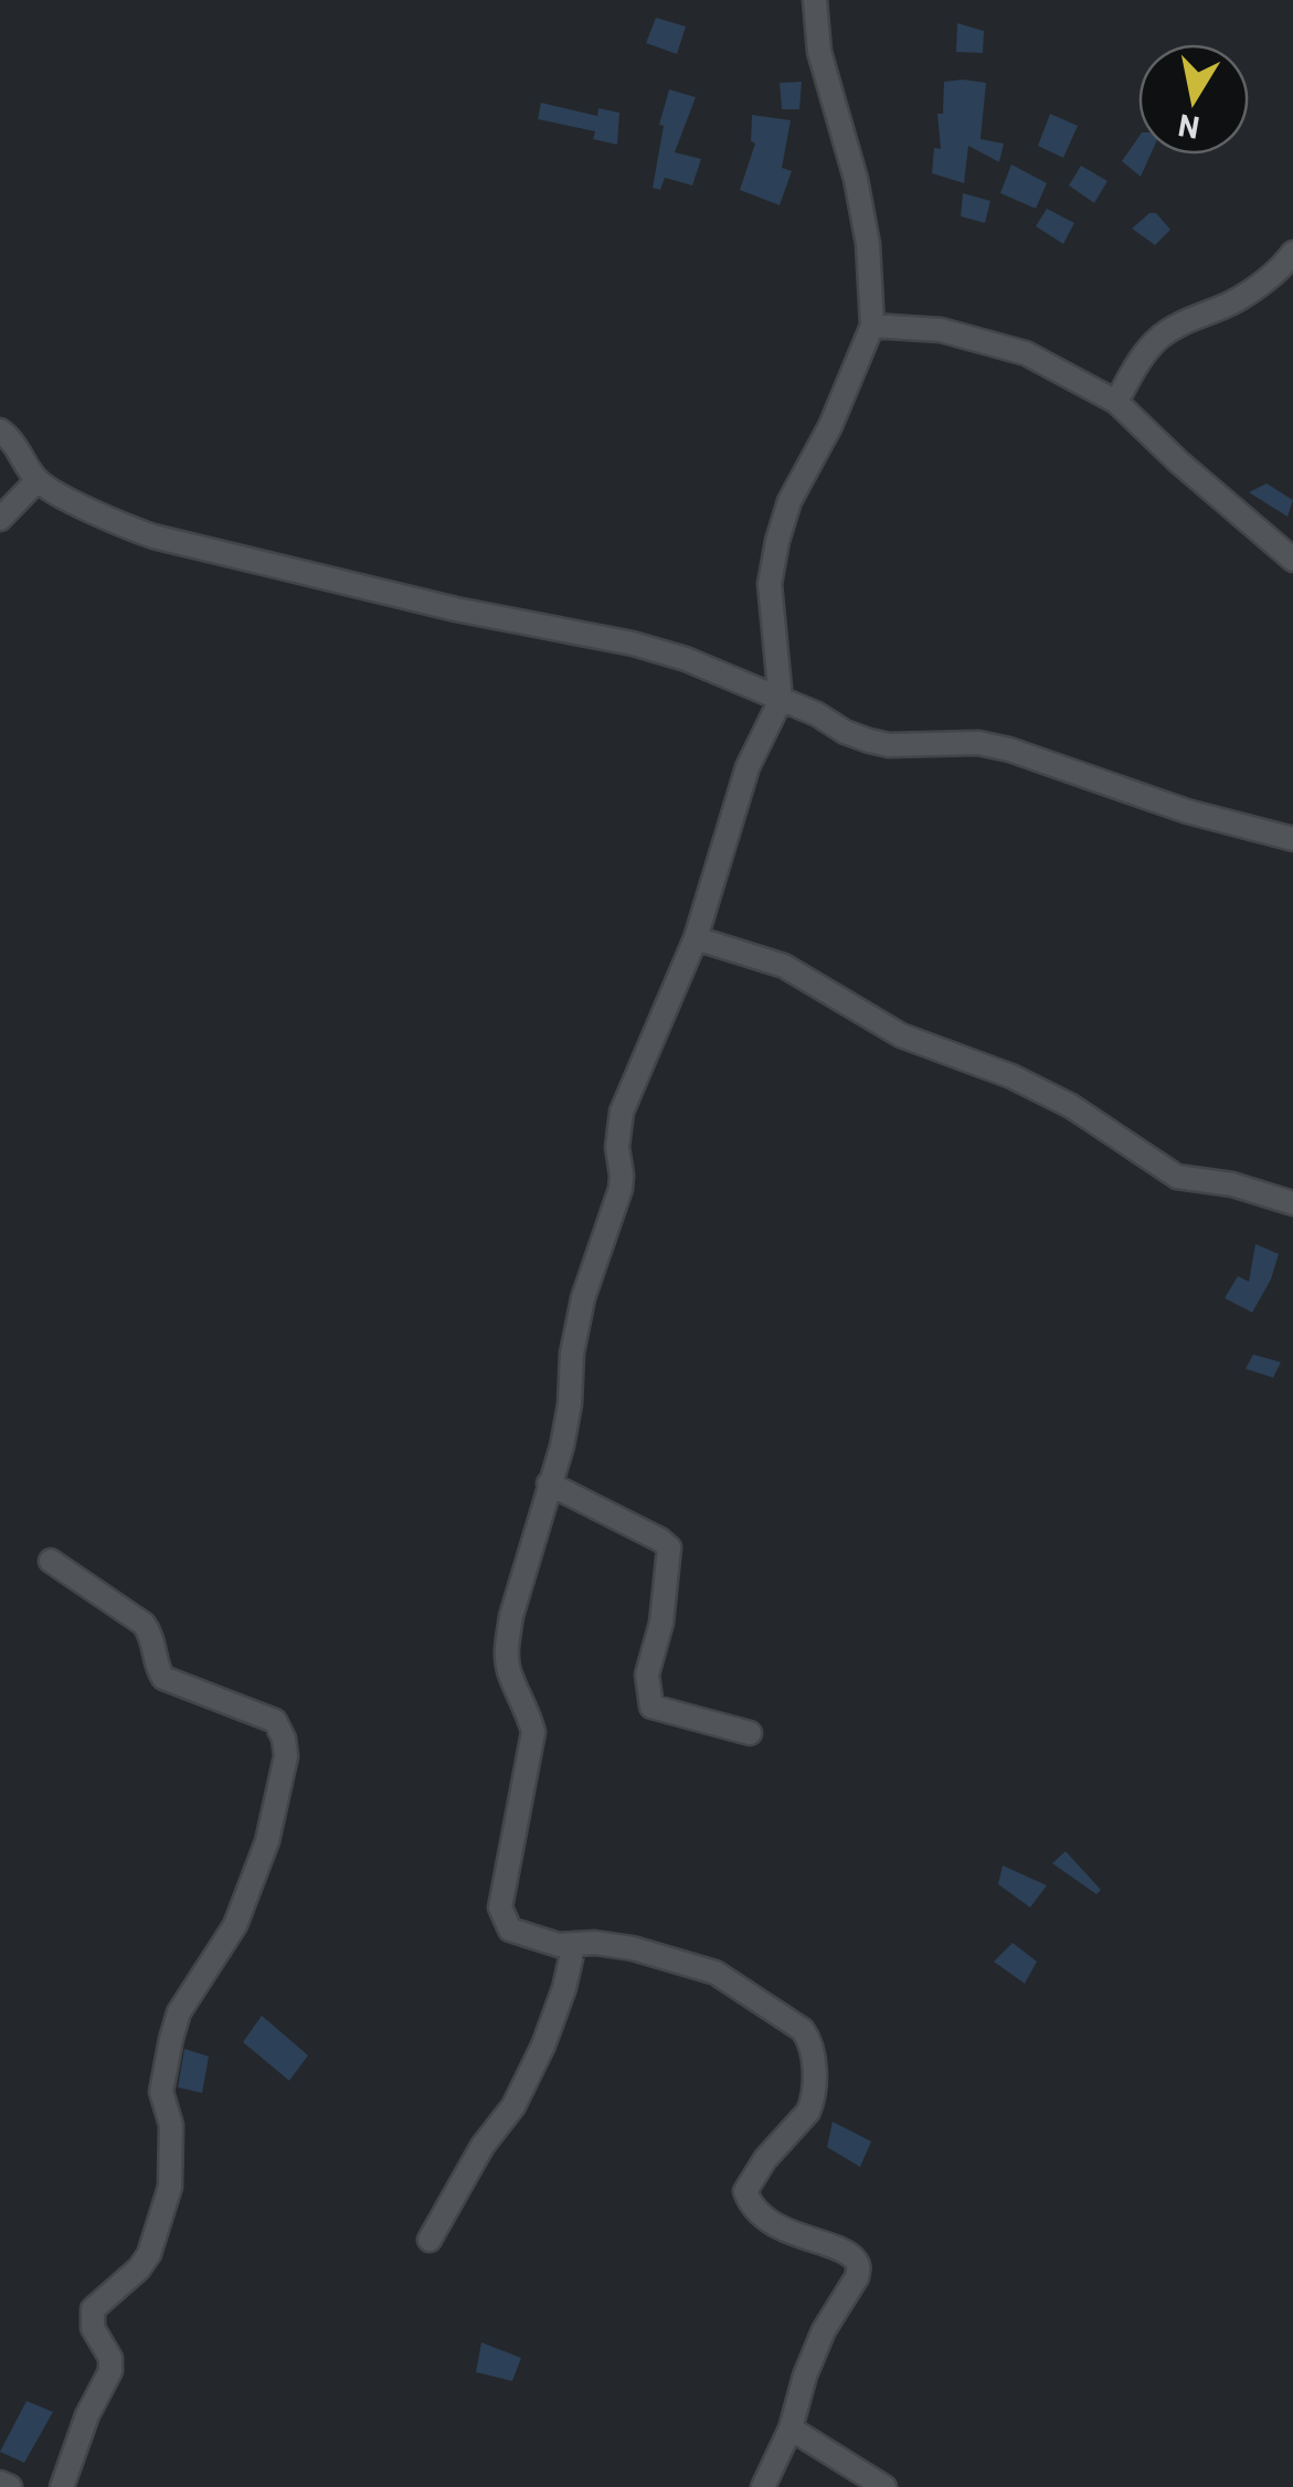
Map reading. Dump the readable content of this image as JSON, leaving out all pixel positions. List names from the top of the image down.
{
  "north": "bottom"
}
